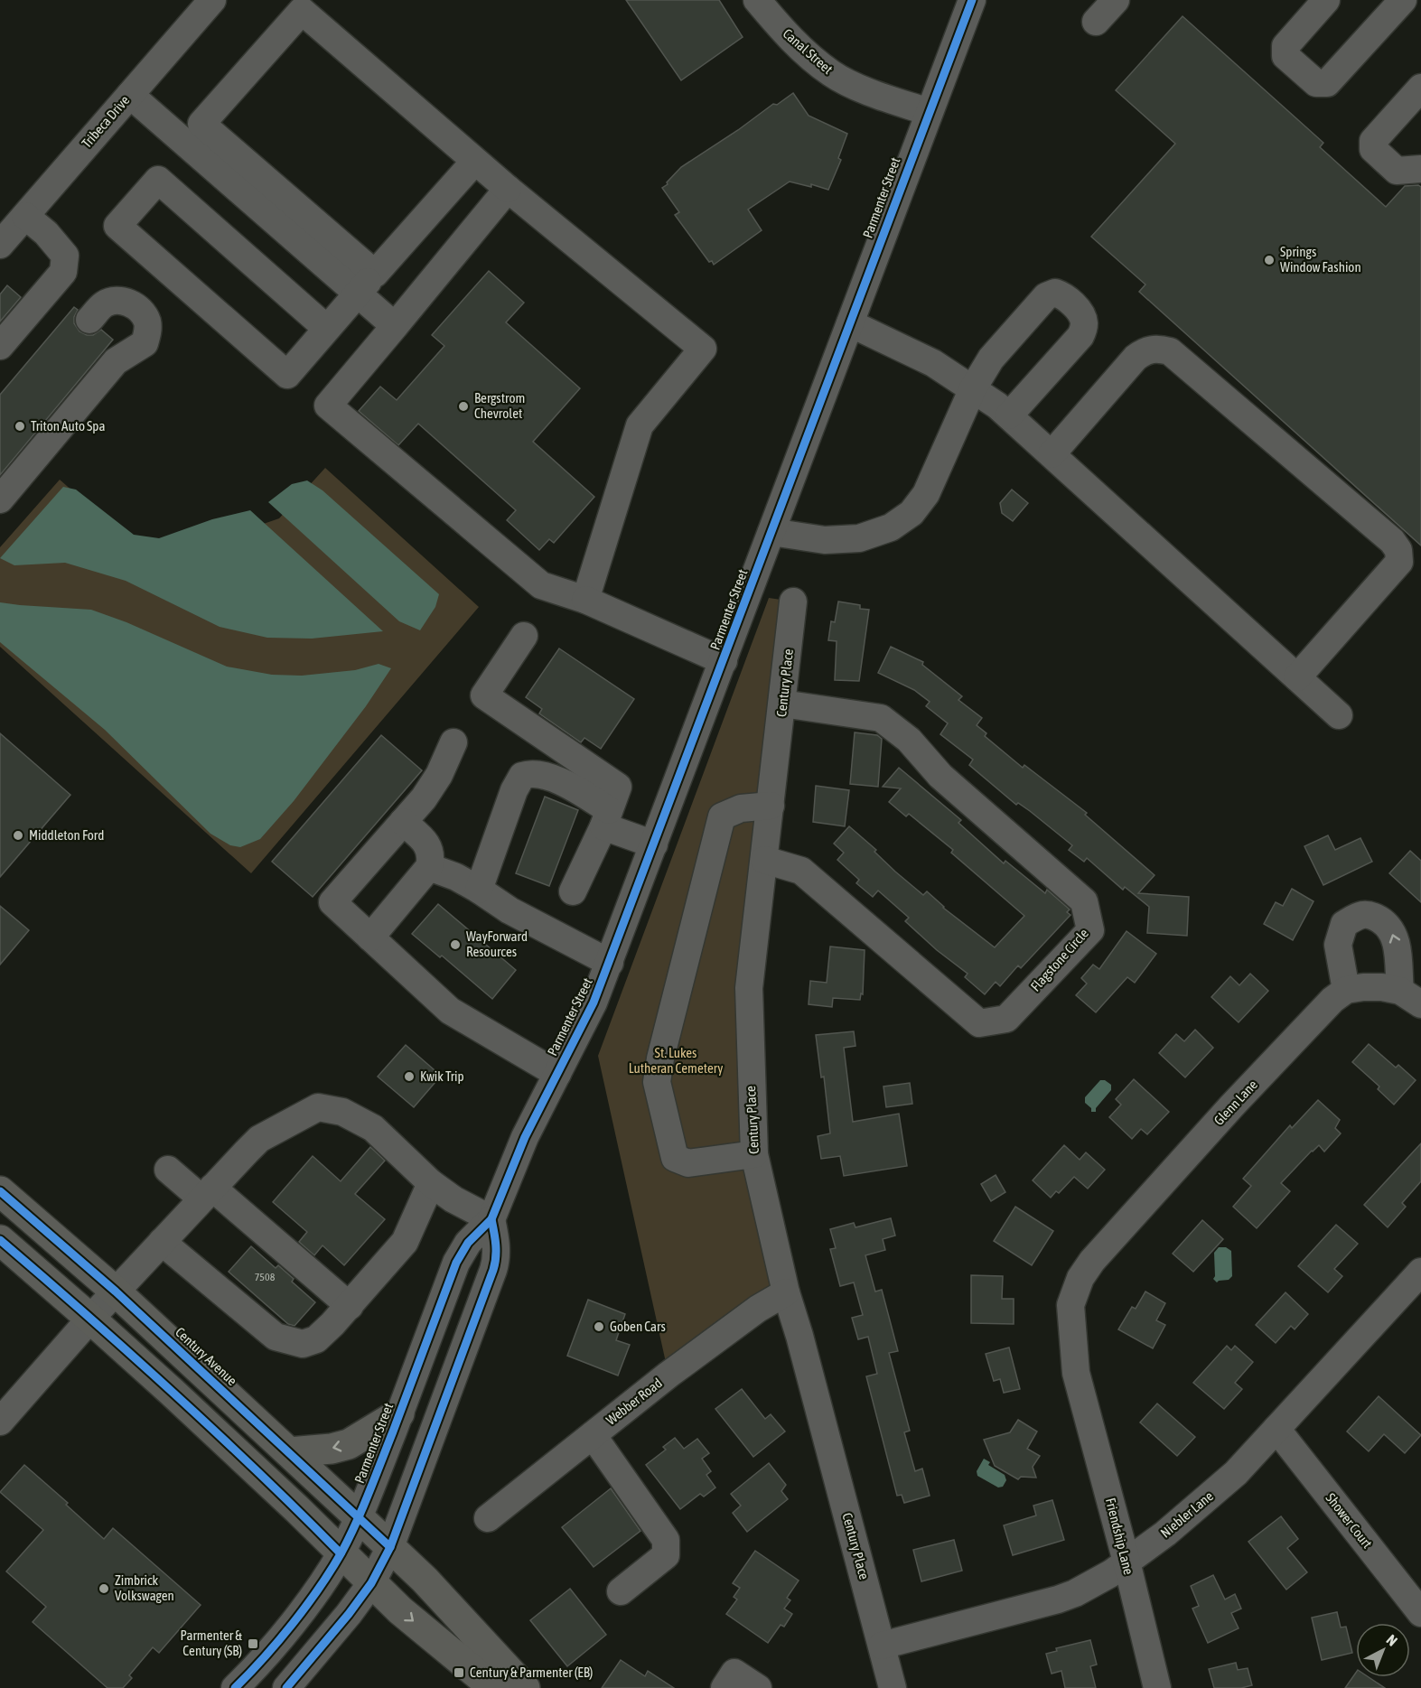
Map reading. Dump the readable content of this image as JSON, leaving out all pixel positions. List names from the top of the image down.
{
  "streets": {
    "main road": ["Century Avenue"],
    "street": [
      "Canal Street",
      "Tribeca Drive",
      "Parmenter Street",
      "Century Place",
      "Flagstone Circle",
      "Glenn Lane",
      "Webber Road",
      "Niebler Lane",
      "Shower Court",
      "Friendship Lane"
    ]
  },
  "crossings": [
    ["Canal Street", "Parmenter Street"],
    ["Parmenter Street", "Century Avenue"],
    ["Century Place", "Flagstone Circle"],
    ["Century Place", "Webber Road"],
    ["Century Place", "Niebler Lane"],
    ["Glenn Lane", "Friendship Lane"],
    ["Niebler Lane", "Shower Court"],
    ["Niebler Lane", "Friendship Lane"]
  ],
  "parks": ["St. Lukes Lutheran Cemetery"],
  "places": {
    "other": [
      "Springs Window Fashion",
      "Bergstrom Chevrolet",
      "Triton Auto Spa",
      "Middleton Ford",
      "WayForward Resources",
      "Kwik Trip",
      "Goben Cars",
      "Zimbrick Volkswagen"
    ],
    "transit": ["Parmenter & Century (SB)", "Century & Parmenter (EB)"]
  },
  "house_numbers": ["7508"],
  "north": "top right"
}
